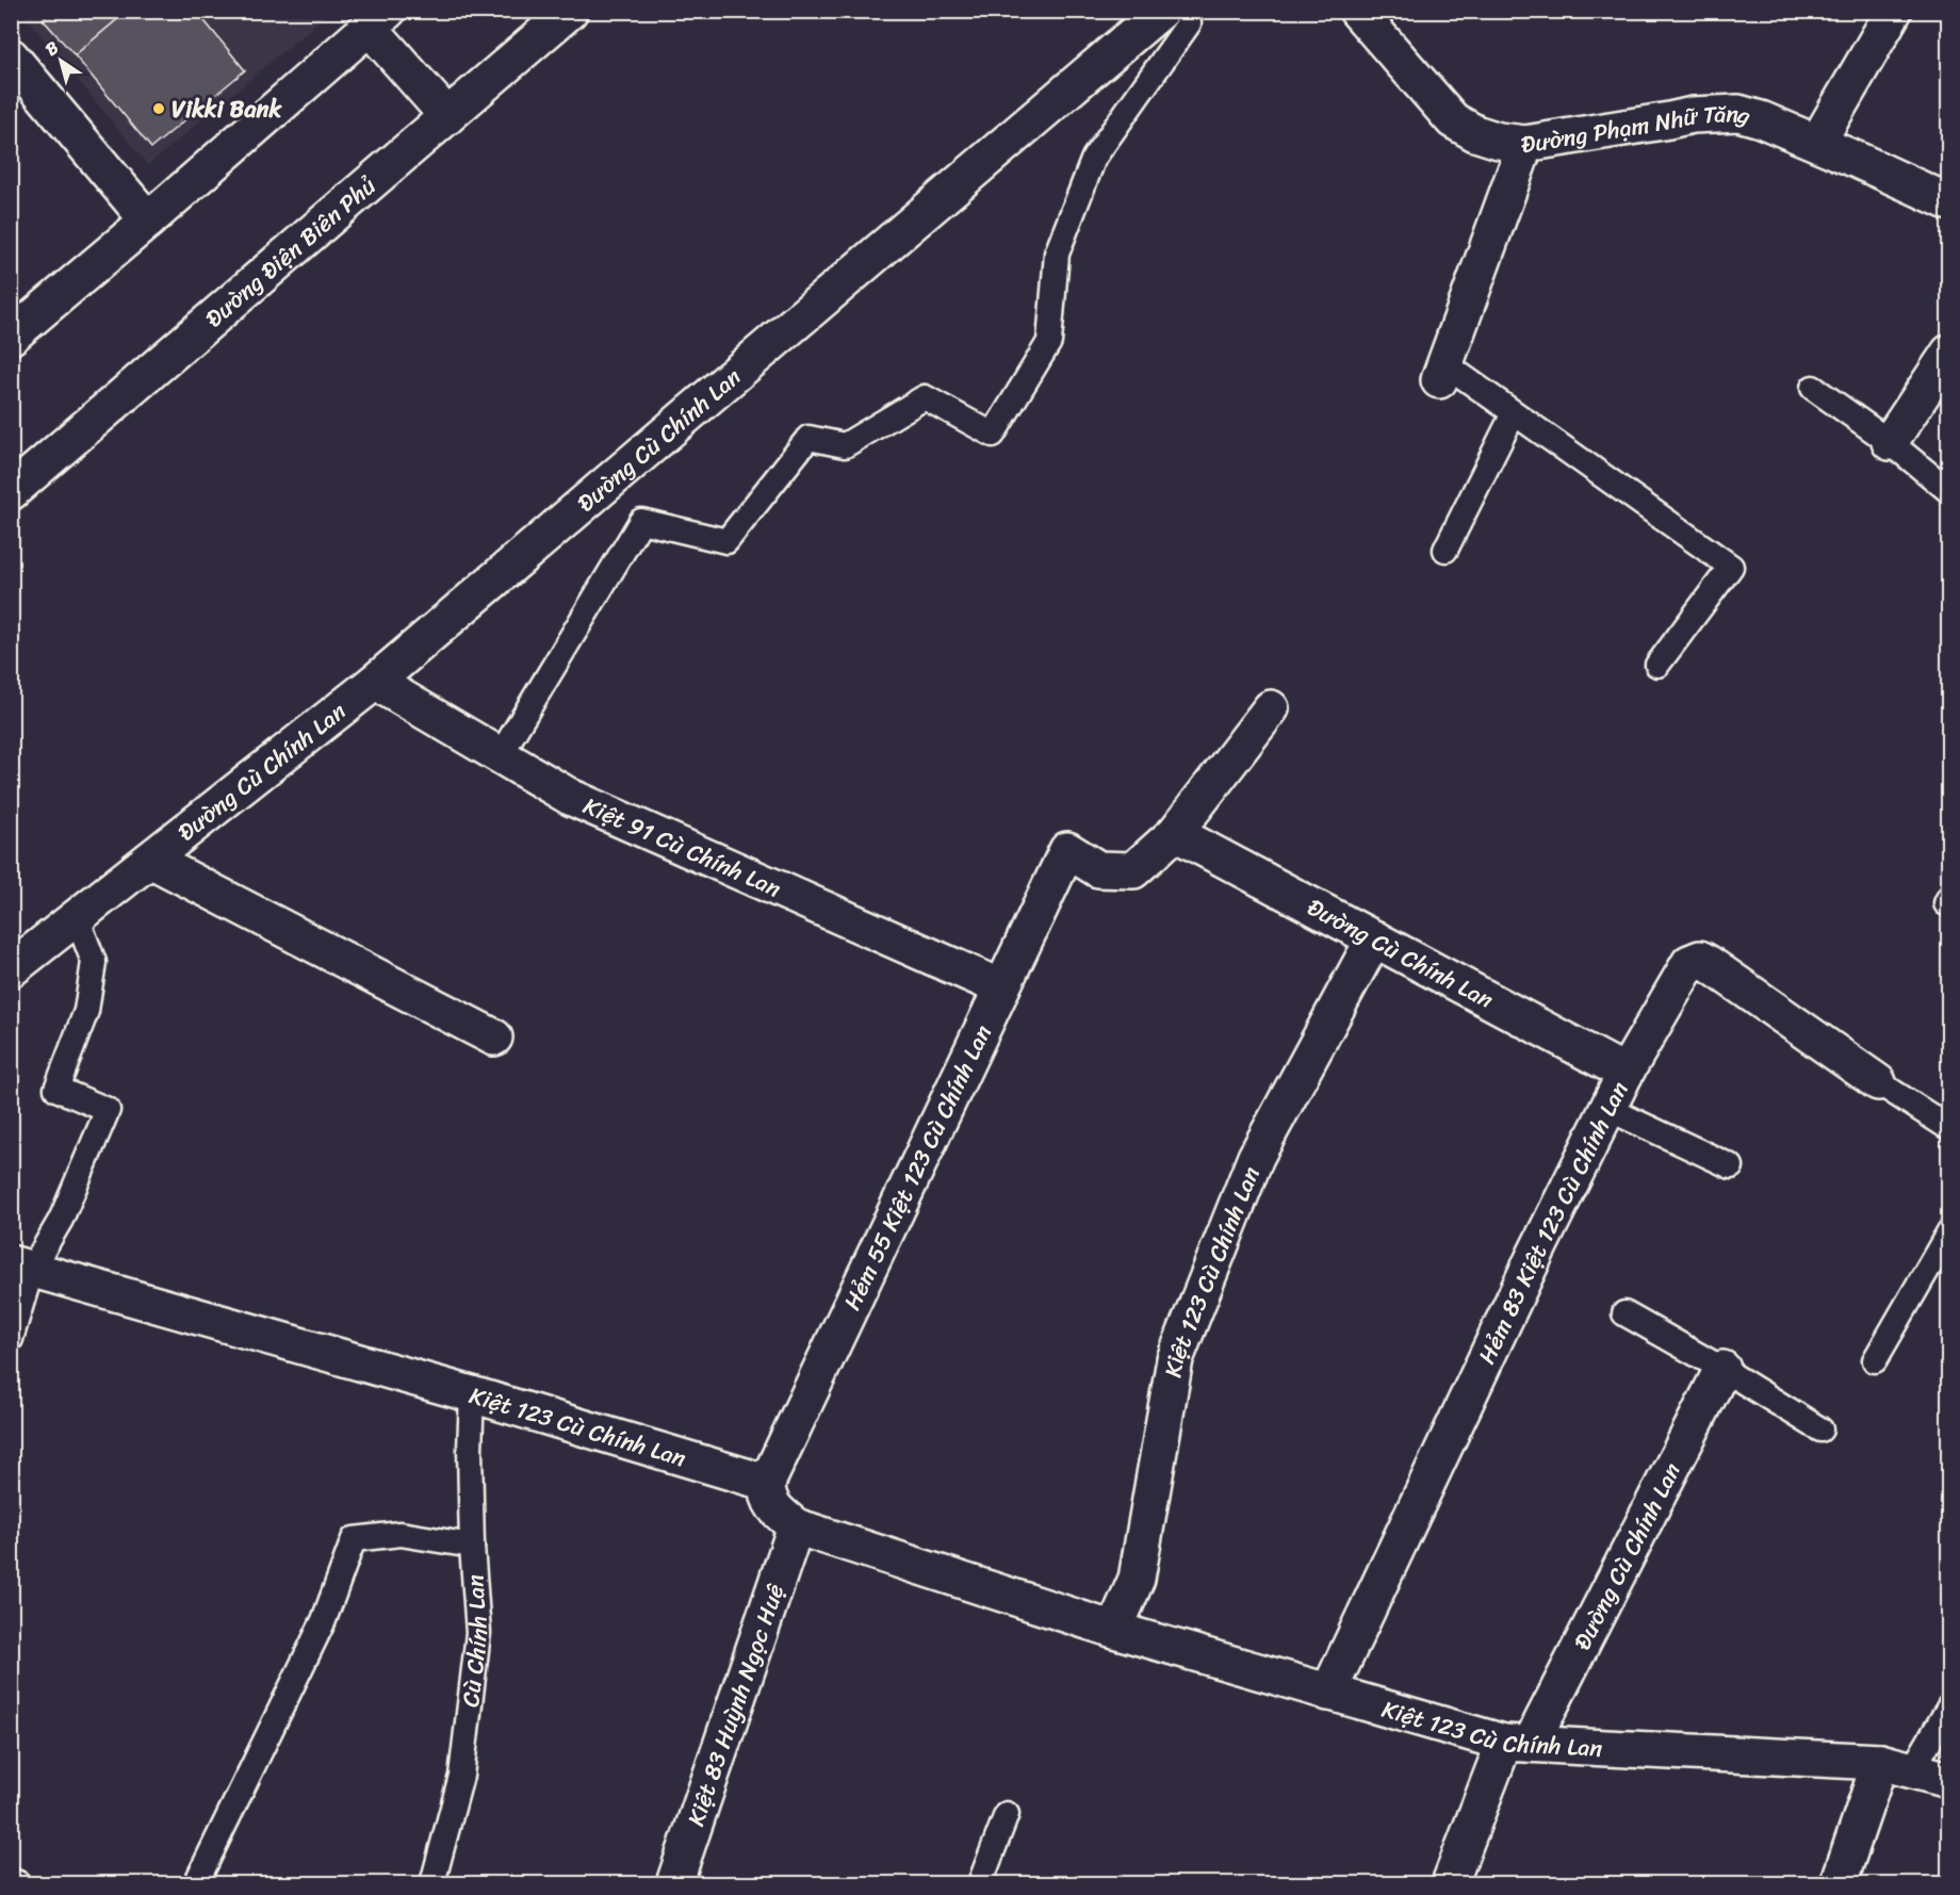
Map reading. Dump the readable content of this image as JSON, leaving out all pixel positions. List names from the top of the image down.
{
  "streets": {
    "street": [
      "Đường Phạm Nhữ Tăng",
      "Đường Điện Biên Phủ",
      "Đường Cù Chính Lan",
      "Kiệt 91 Cù Chính Lan",
      "Hẻm 55 Kiệt 123 Cù Chính Lan",
      "Hẻm 83 Kiệt 123 Cù Chính Lan",
      "Kiệt 123 Cù Chính Lan",
      "Kiệt 83 Huỳnh Ngọc Huệ"
    ],
    "lane": ["Cù Chính Lan"]
  },
  "crossings": [
    ["Đường Cù Chính Lan", "Kiệt 91 Cù Chính Lan"],
    ["Đường Cù Chính Lan", "Hẻm 55 Kiệt 123 Cù Chính Lan"],
    ["Đường Cù Chính Lan", "Hẻm 83 Kiệt 123 Cù Chính Lan"],
    ["Đường Cù Chính Lan", "Kiệt 123 Cù Chính Lan"],
    ["Kiệt 91 Cù Chính Lan", "Hẻm 55 Kiệt 123 Cù Chính Lan"],
    ["Hẻm 55 Kiệt 123 Cù Chính Lan", "Kiệt 123 Cù Chính Lan"],
    ["Hẻm 83 Kiệt 123 Cù Chính Lan", "Kiệt 123 Cù Chính Lan"],
    ["Kiệt 123 Cù Chính Lan", "Cù Chính Lan"],
    ["Kiệt 123 Cù Chính Lan", "Kiệt 83 Huỳnh Ngọc Huệ"]
  ],
  "places": ["Vikki Bank"],
  "north": "top left"
}
